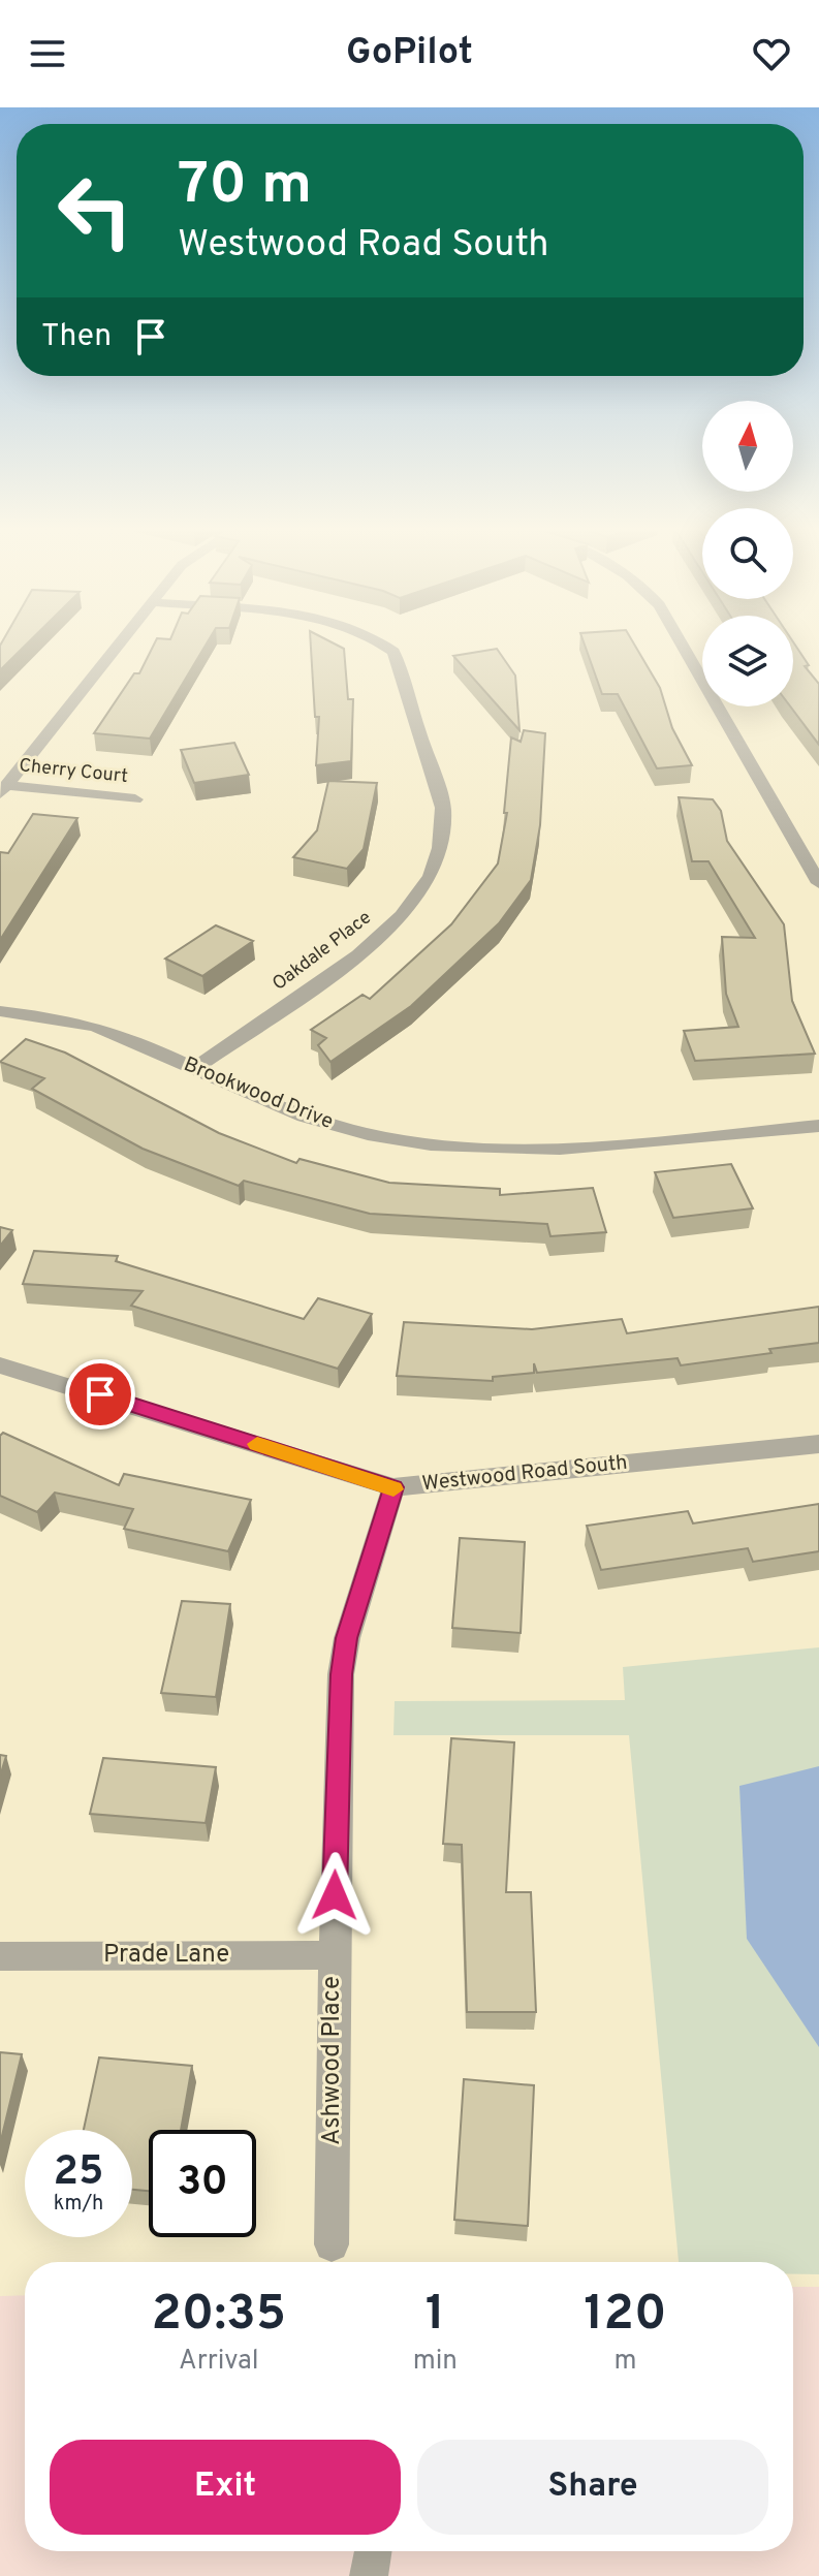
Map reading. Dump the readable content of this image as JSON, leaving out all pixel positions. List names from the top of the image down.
{
  "streets": {
    "street": [
      "Cherry Court",
      "Oakdale Place",
      "Brookwood Drive",
      "Westwood Road South",
      "Prade Lane",
      "Ashwood Place"
    ]
  },
  "crossings": [
    ["Oakdale Place", "Brookwood Drive"],
    ["Westwood Road South", "Ashwood Place"],
    ["Prade Lane", "Ashwood Place"]
  ],
  "north": "top",
  "page": {
    "header": "GoPilot",
    "turn": ["70 m", "Westwood Road South"],
    "then": "Then",
    "speed": "25 km/h",
    "limit": "30",
    "eta": [
      "20:35",
      "Arrival",
      "1",
      "min",
      "120",
      "m"
    ],
    "buttons": ["Exit", "Share"]
  }
}
